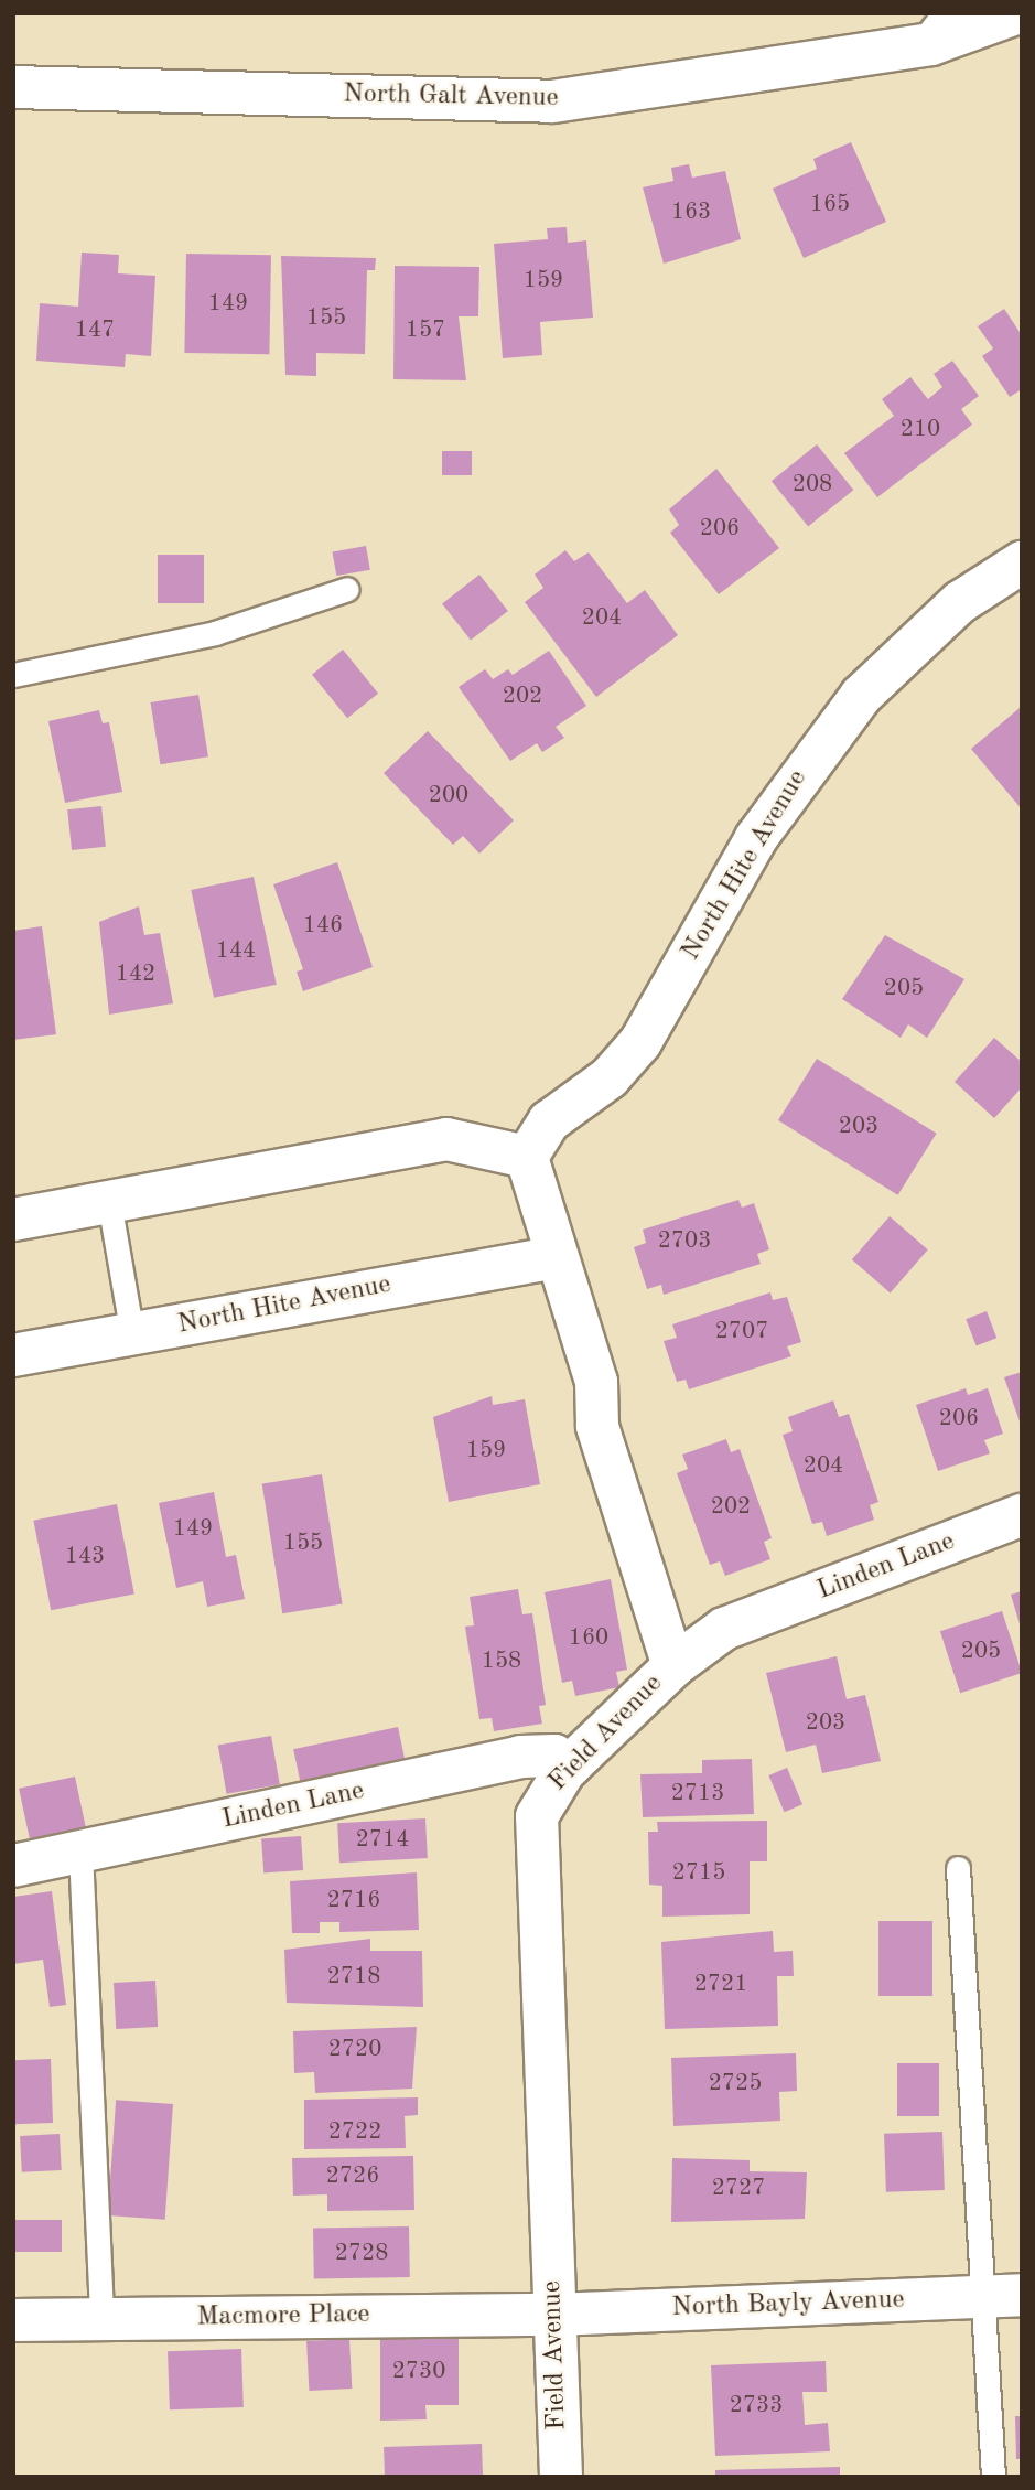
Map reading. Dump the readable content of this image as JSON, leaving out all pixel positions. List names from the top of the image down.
{
  "streets": {
    "street": [
      "North Galt Avenue",
      "North Hite Avenue",
      "Linden Lane",
      "Field Avenue",
      "North Bayly Avenue",
      "Macmore Place"
    ]
  },
  "crossings": [
    ["North Hite Avenue", "Field Avenue"],
    ["Linden Lane", "Field Avenue"],
    ["Field Avenue", "North Bayly Avenue"],
    ["Field Avenue", "Macmore Place"],
    ["North Bayly Avenue", "Macmore Place"]
  ],
  "house_numbers": [
    "165",
    "163",
    "159",
    "149",
    "155",
    "147",
    "157",
    "210",
    "208",
    "206",
    "204",
    "202",
    "200",
    "146",
    "144",
    "142",
    "205",
    "203",
    "2703",
    "2707",
    "206",
    "159",
    "204",
    "202",
    "149",
    "155",
    "143",
    "160",
    "205",
    "158",
    "203",
    "2713",
    "2714",
    "2715",
    "2716",
    "2718",
    "2721",
    "2720",
    "2725",
    "2722",
    "2726",
    "2727",
    "2728",
    "2730",
    "2733"
  ]
}
